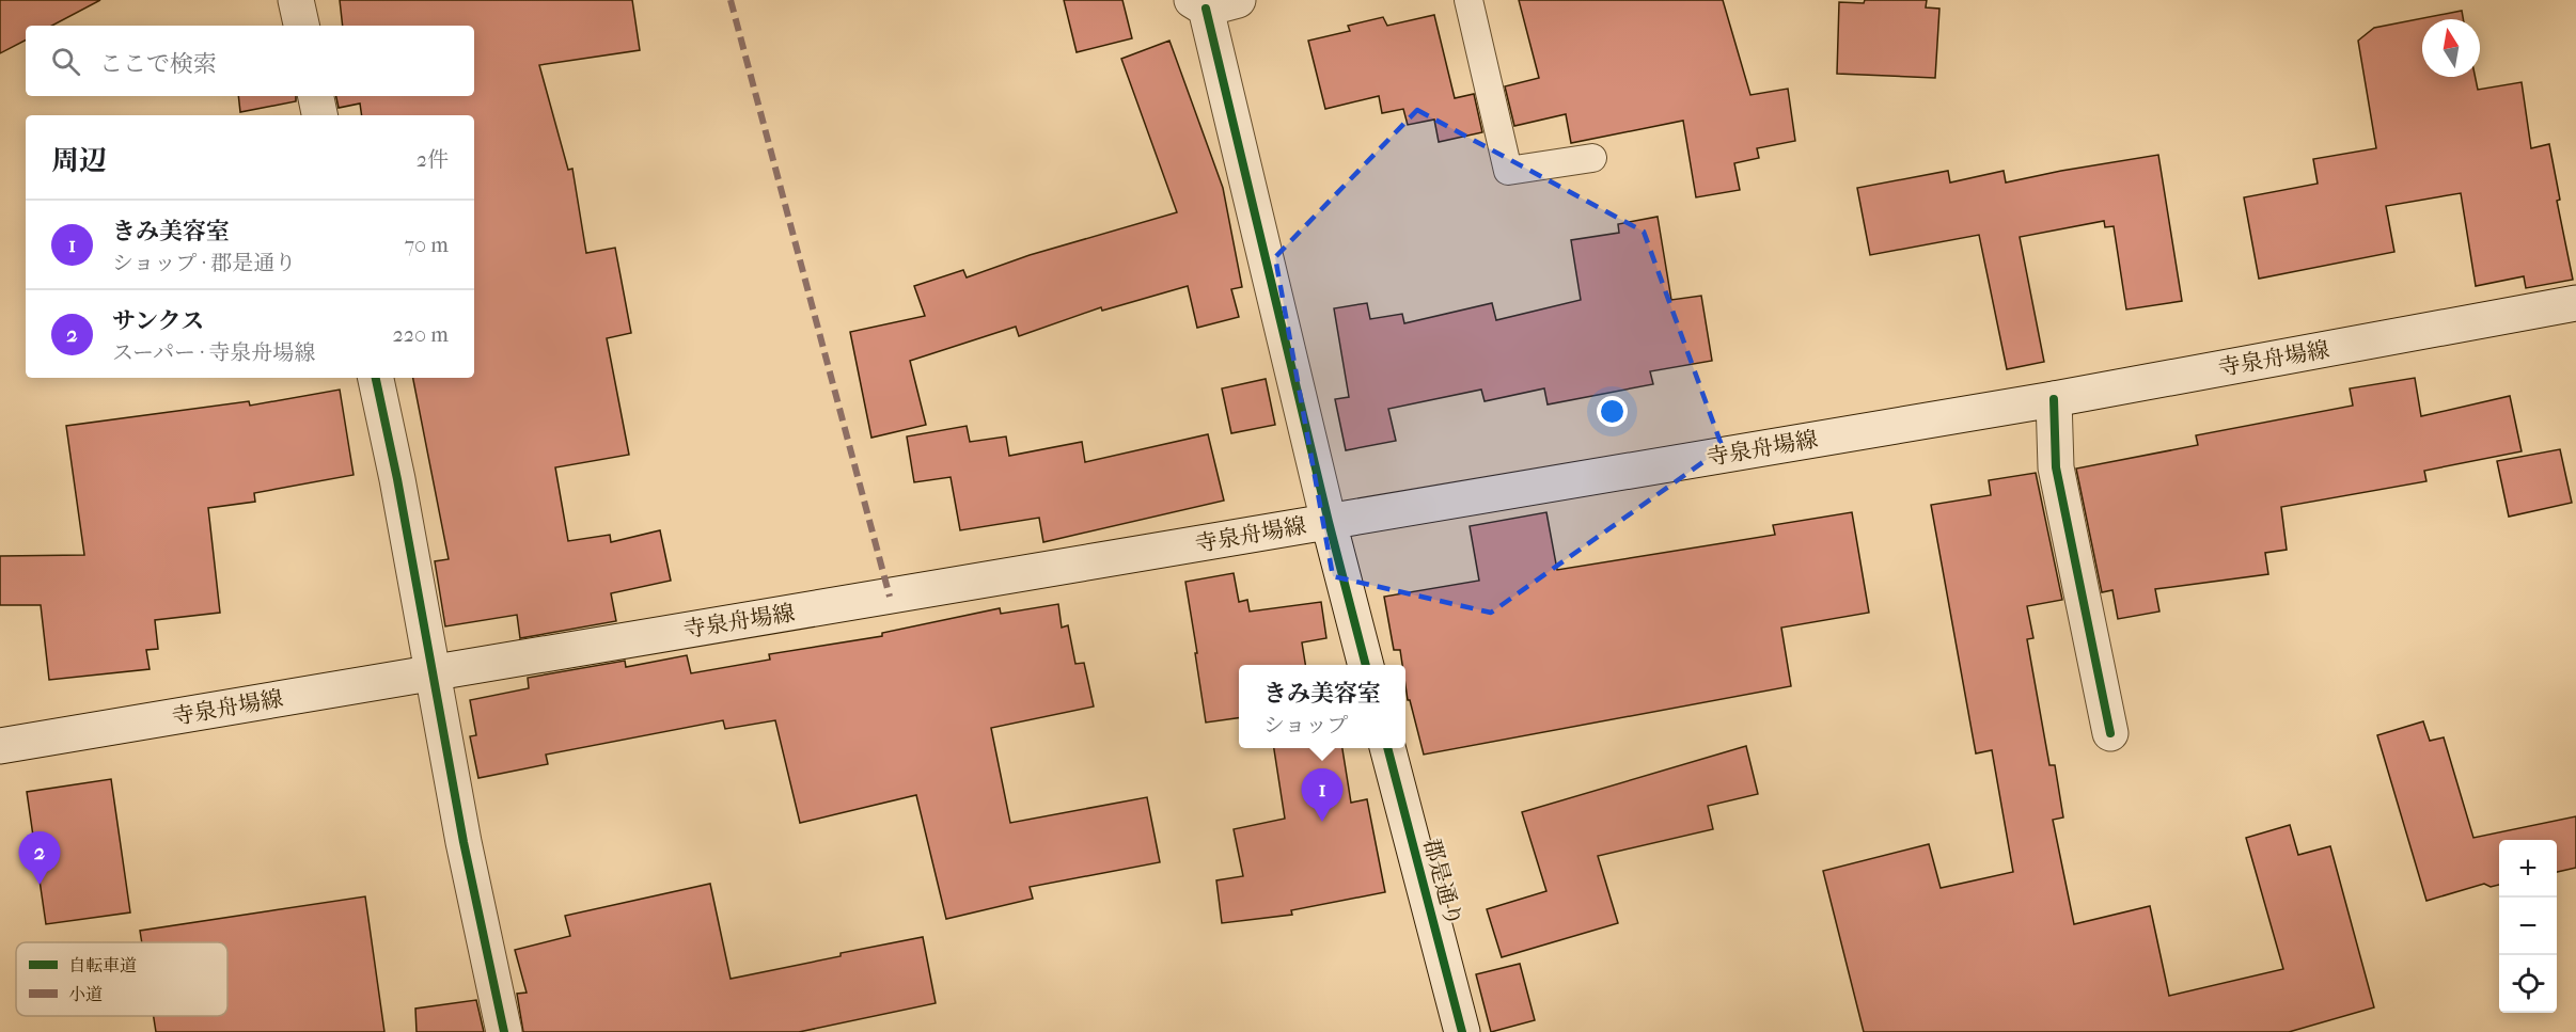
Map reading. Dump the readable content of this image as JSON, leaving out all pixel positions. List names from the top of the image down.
{
  "streets": {
    "main road": ["寺泉舟場線", "郡是通り"]
  },
  "legend": ["自転車道", "小道"],
  "north": "top",
  "page": {
    "search": "ここで検索",
    "heading": ["周辺", "2件"],
    "list": [
      {
        "mark": "1",
        "name": "きみ美容室",
        "note": "ショップ · 郡是通り",
        "value": "70 m"
      },
      {
        "mark": "2",
        "name": "サンクス",
        "note": "スーパー · 寺泉舟場線",
        "value": "220 m"
      }
    ],
    "popup": ["きみ美容室", "ショップ"],
    "pins": ["1", "2"],
    "map_buttons": ["+", "−"]
  }
}
